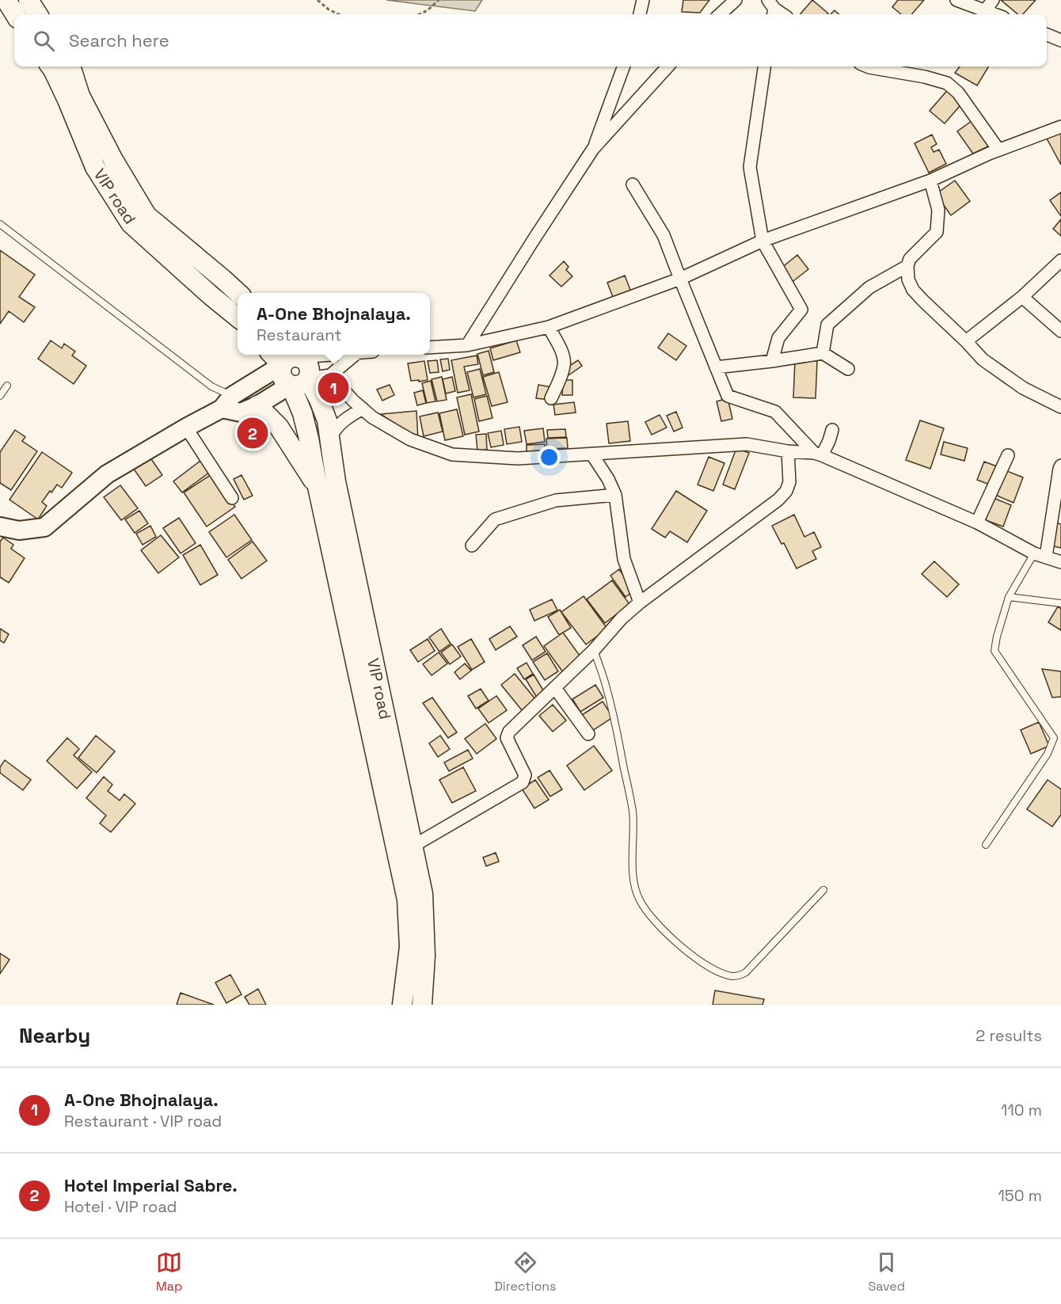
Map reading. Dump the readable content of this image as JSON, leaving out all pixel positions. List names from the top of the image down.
{
  "streets": {
    "main road": ["VIP road"]
  },
  "page": {
    "search": "Search here",
    "popup": ["A-One Bhojnalaya.", "Restaurant"],
    "pins": ["1", "2"],
    "heading": ["Nearby", "2 results"],
    "list": [
      {
        "mark": "1",
        "name": "A-One Bhojnalaya.",
        "note": "Restaurant · VIP road",
        "value": "110 m"
      },
      {
        "mark": "2",
        "name": "Hotel Imperial Sabre.",
        "note": "Hotel · VIP road",
        "value": "150 m"
      }
    ],
    "nav": ["Map", "Directions", "Saved"]
  }
}
